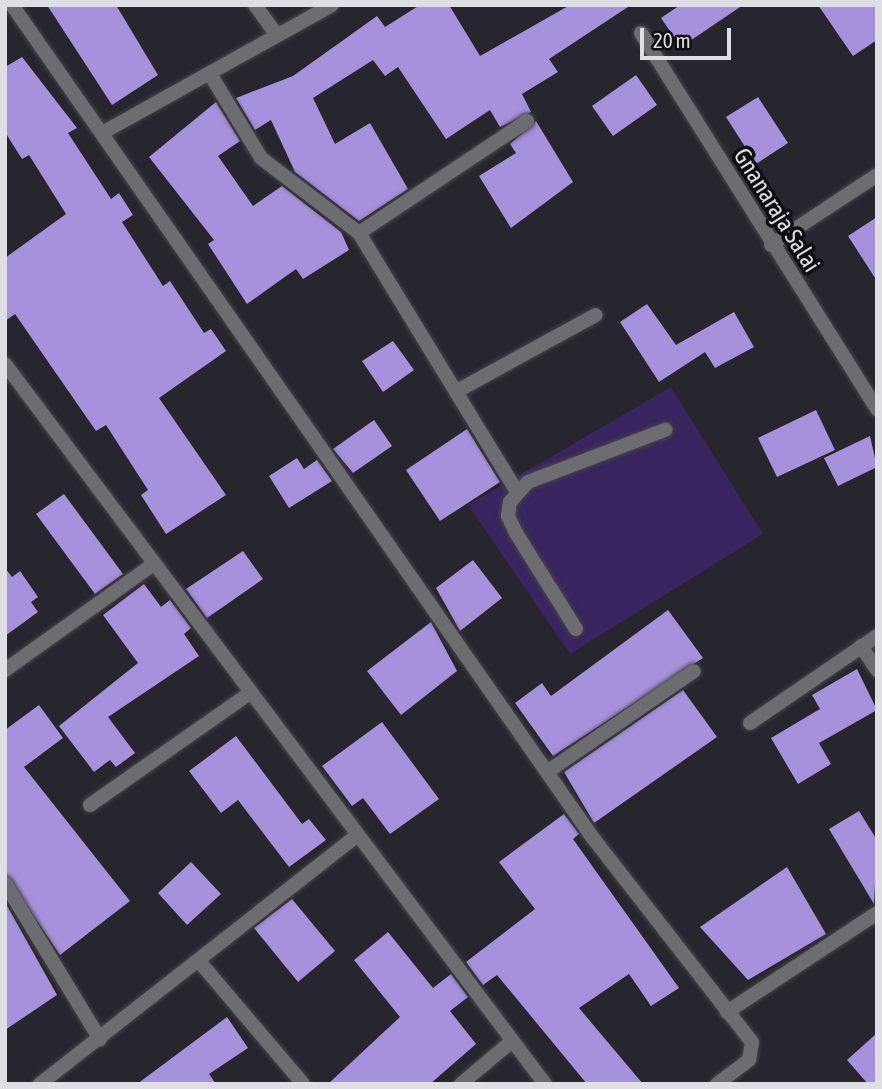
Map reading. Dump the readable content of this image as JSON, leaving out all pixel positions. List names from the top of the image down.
{
  "streets": {
    "street": ["Gnanaraja Salai"]
  },
  "scale_bar": "20 m"
}
